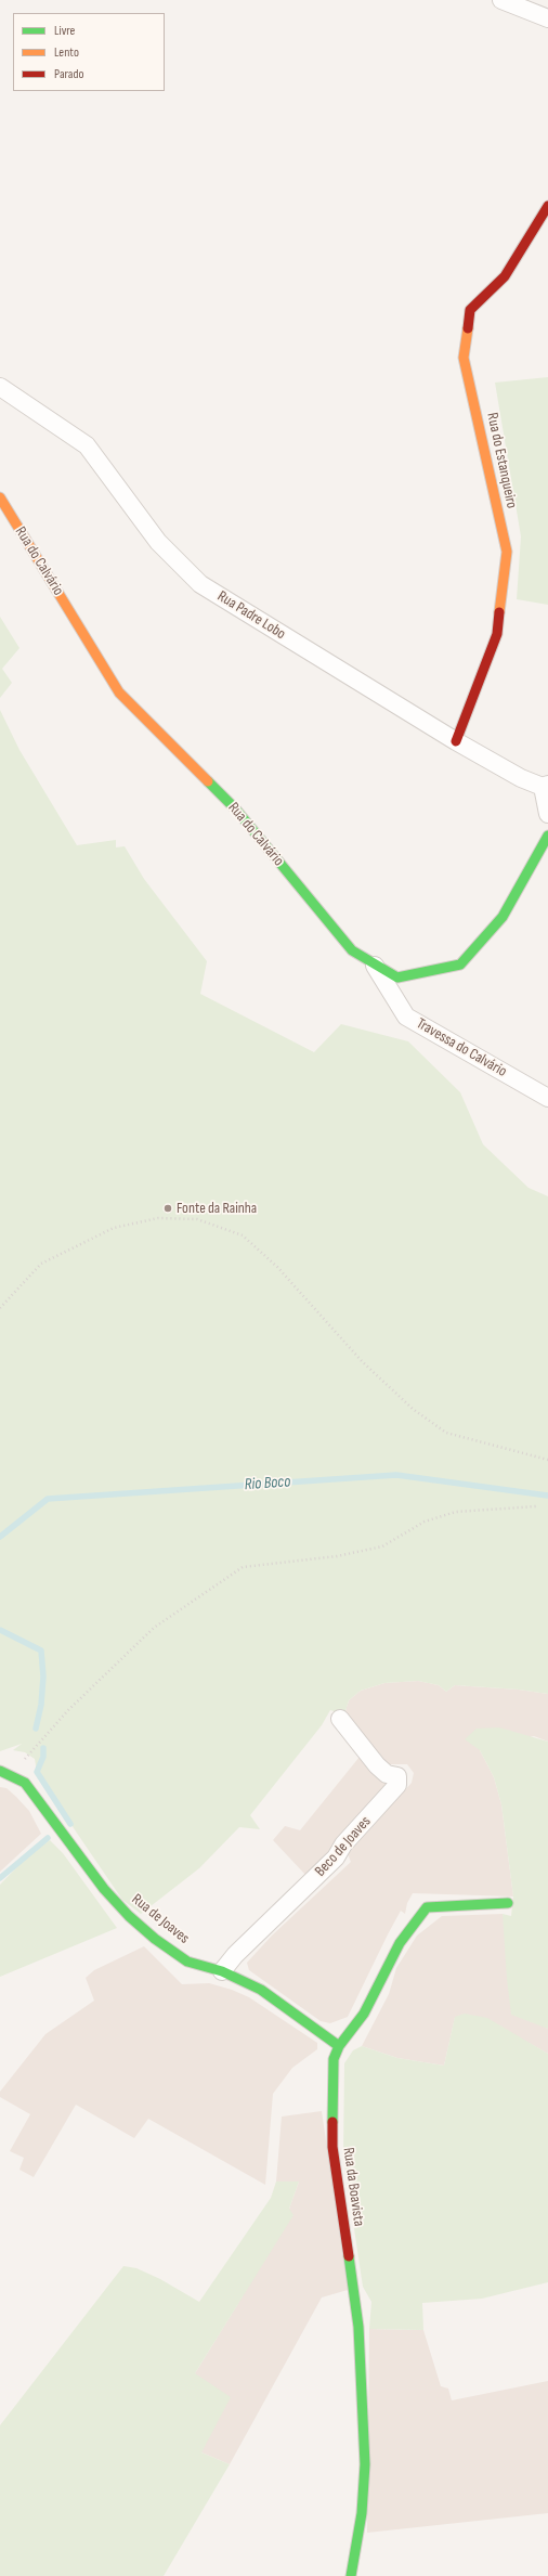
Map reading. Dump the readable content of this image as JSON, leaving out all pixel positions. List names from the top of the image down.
{
  "streets": {
    "street": [
      "Rua do Estanqueiro",
      "Rua do Calvário",
      "Rua Padre Lobo",
      "Travessa do Calvário",
      "Beco de Joaves",
      "Rua de Joaves",
      "Rua da Boavista"
    ]
  },
  "crossings": [
    ["Rua do Estanqueiro", "Rua Padre Lobo"],
    ["Rua do Calvário", "Travessa do Calvário"],
    ["Beco de Joaves", "Rua de Joaves"],
    ["Rua de Joaves", "Rua da Boavista"]
  ],
  "water": ["Rio Boco"],
  "places": ["Fonte da Rainha"],
  "legend": ["Livre", "Lento", "Parado"]
}
